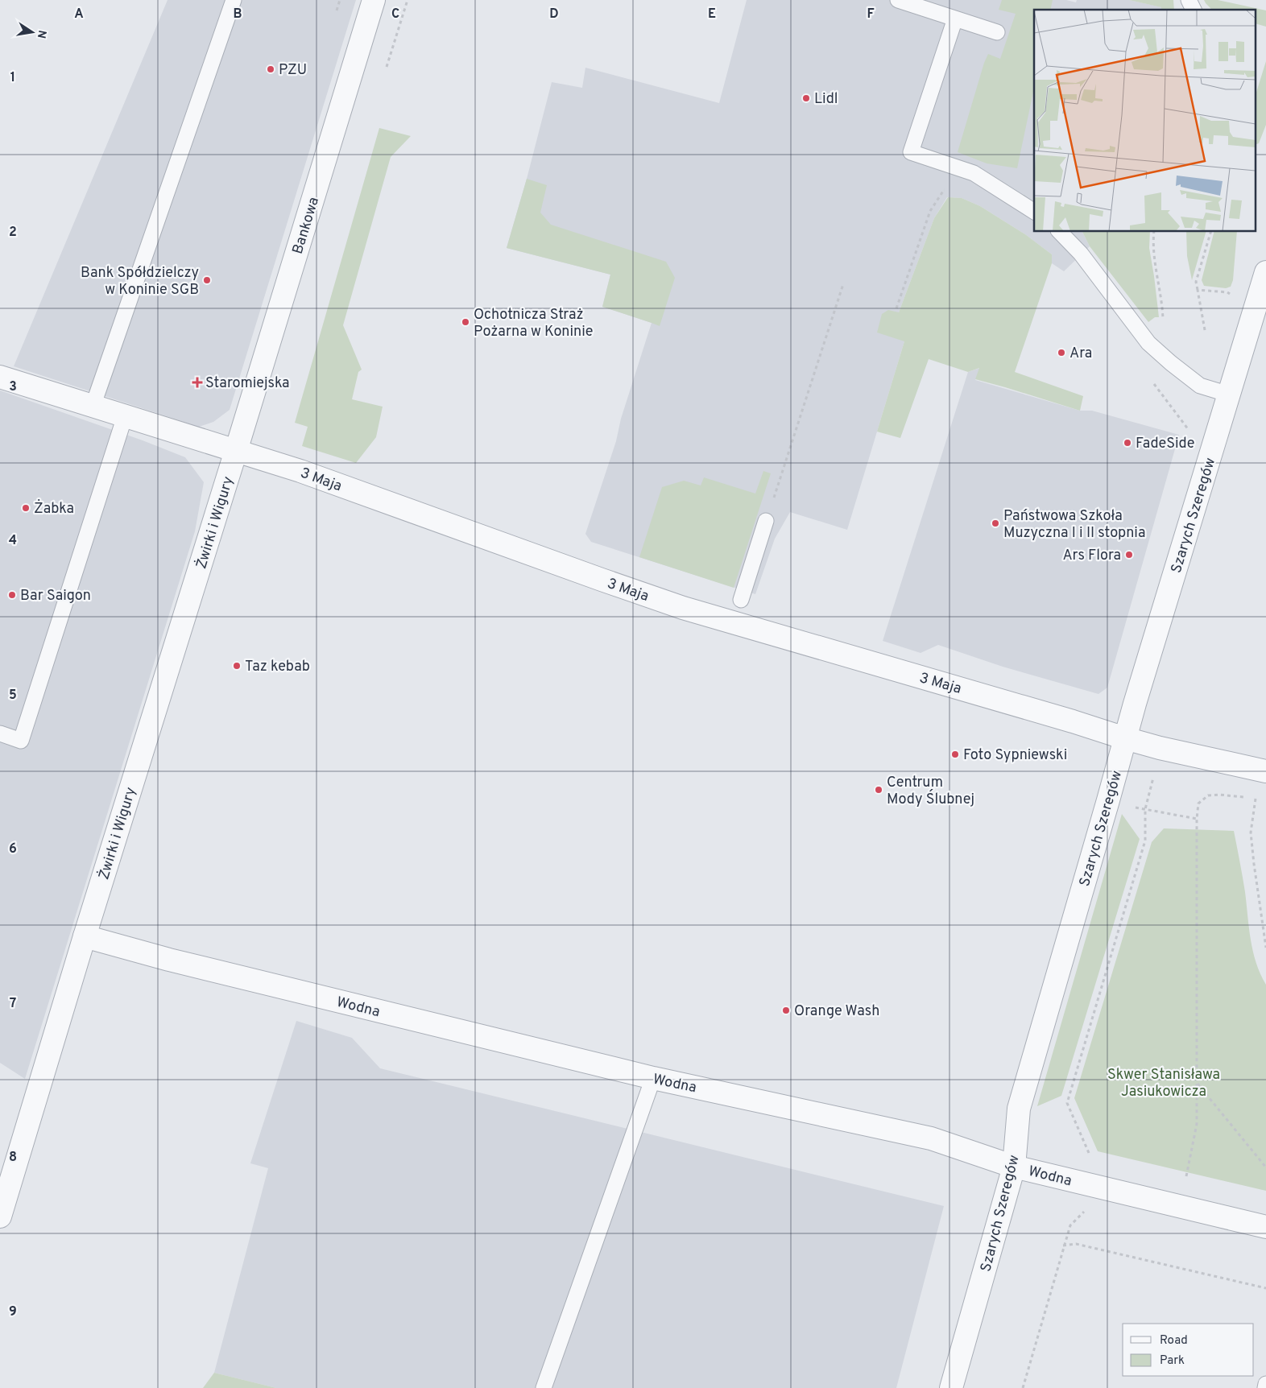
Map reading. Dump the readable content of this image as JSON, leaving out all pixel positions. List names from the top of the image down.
{
  "streets": {
    "street": [
      "Bankowa",
      "3 Maja",
      "Szarych Szeregów",
      "Żwirki i Wigury",
      "Wodna"
    ]
  },
  "crossings": [
    ["Bankowa", "3 Maja"],
    ["Bankowa", "Żwirki i Wigury"],
    ["3 Maja", "Szarych Szeregów"],
    ["3 Maja", "Żwirki i Wigury"],
    ["Szarych Szeregów", "Wodna"],
    ["Żwirki i Wigury", "Wodna"]
  ],
  "parks": ["Skwer Stanisława Jasiukowicza"],
  "places": {
    "other": [
      "PZU",
      "Lidl",
      "Bank Spółdzielczy w Koninie SGB",
      "Ochotnicza Straż Pożarna w Koninie",
      "Ara",
      "FadeSide",
      "Żabka",
      "Państwowa Szkoła Muzyczna I i II stopnia",
      "Ars Flora",
      "Bar Saigon",
      "Taz kebab",
      "Foto Sypniewski",
      "Centrum Mody Ślubnej",
      "Orange Wash"
    ],
    "health": ["Staromiejska"]
  },
  "legend": ["Road", "Park"],
  "north": "right",
  "grid": {
    "columns": [
      "A",
      "B",
      "C",
      "D",
      "E",
      "F"
    ],
    "rows": [
      "1",
      "2",
      "3",
      "4",
      "5",
      "6",
      "7",
      "8",
      "9"
    ]
  }
}
